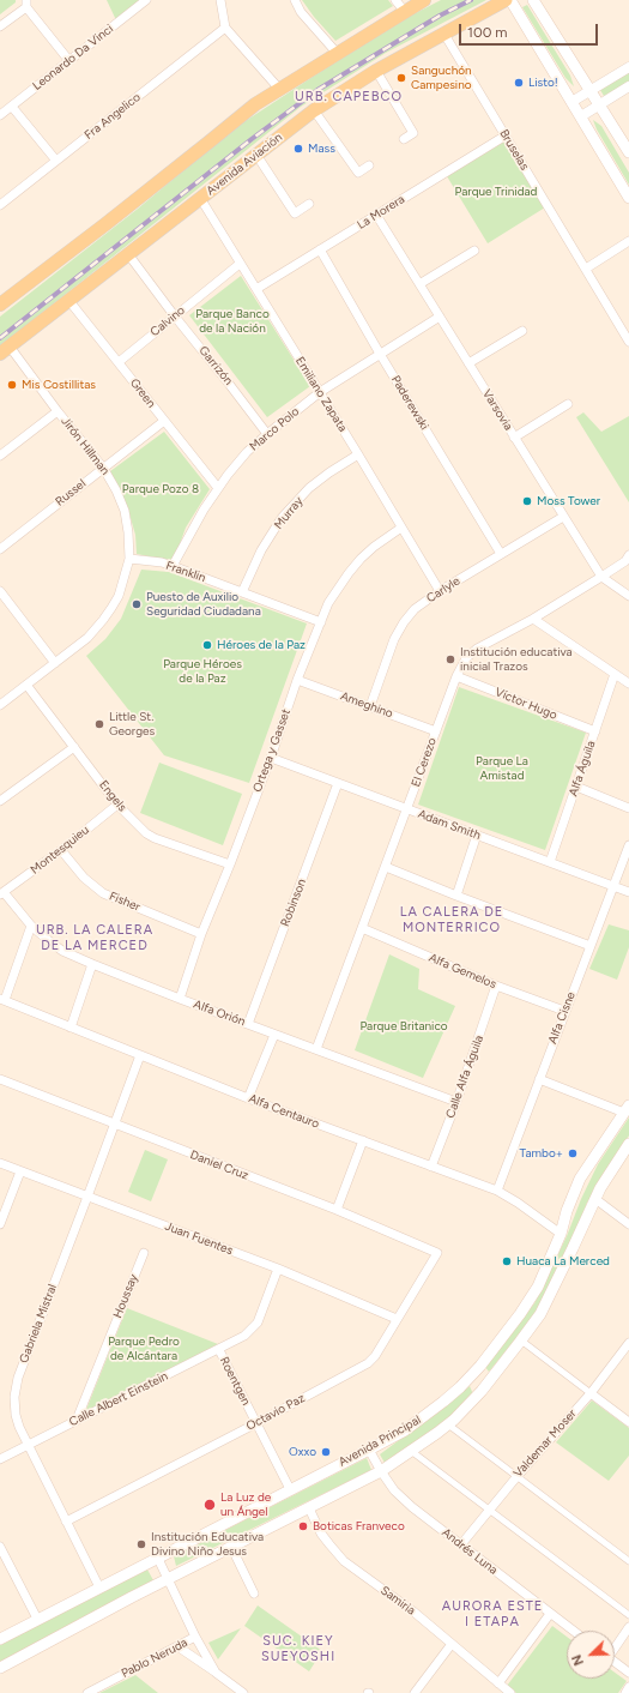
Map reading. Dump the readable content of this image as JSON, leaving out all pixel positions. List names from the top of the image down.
{
  "streets": {
    "main road": ["Avenida Aviación", "Avenida Principal"],
    "street": [
      "Leonardo Da Vinci",
      "Fra Angelico",
      "Bruselas",
      "La Morera",
      "Calvino",
      "Garrizón",
      "Green",
      "Emiliano Zapata",
      "Paderewski",
      "Varsovia",
      "Marco Polo",
      "Jirón Hillman",
      "Russel",
      "Murray",
      "Franklin",
      "Carlyle",
      "Víctor Hugo",
      "Ameghino",
      "Ortega y Gasset",
      "El Cerezo",
      "Alfa Águila",
      "Engels",
      "Adam Smith",
      "Montesquieu",
      "Fisher",
      "Robinson",
      "Alfa Gemelos",
      "Alfa Orión",
      "Alfa Cisne",
      "Calle Alfa Águila",
      "Alfa Centauro",
      "Daniel Cruz",
      "Juan Fuentes",
      "Houssay",
      "Gabriela Mistral",
      "Roentgen",
      "Calle Albert Einstein",
      "Octavio Paz",
      "Valdemar Moser",
      "Andrés Luna",
      "Samiria",
      "Pablo Neruda"
    ]
  },
  "crossings": [
    ["Bruselas", "Avenida Aviación"],
    ["Bruselas", "La Morera"],
    ["Avenida Aviación", "Garrizón"],
    ["Avenida Aviación", "Green"],
    ["Avenida Aviación", "Emiliano Zapata"],
    ["Avenida Aviación", "Jirón Hillman"],
    ["La Morera", "Emiliano Zapata"],
    ["La Morera", "Paderewski"],
    ["La Morera", "Varsovia"],
    ["Calvino", "Garrizón"],
    ["Calvino", "Green"],
    ["Calvino", "Emiliano Zapata"],
    ["Garrizón", "Marco Polo"],
    ["Green", "Marco Polo"],
    ["Green", "Russel"],
    ["Emiliano Zapata", "Marco Polo"],
    ["Emiliano Zapata", "Murray"],
    ["Emiliano Zapata", "Carlyle"],
    ["Emiliano Zapata", "Ortega y Gasset"],
    ["Paderewski", "Marco Polo"],
    ["Paderewski", "Carlyle"],
    ["Varsovia", "Marco Polo"],
    ["Varsovia", "Carlyle"],
    ["Varsovia", "El Cerezo"],
    ["Marco Polo", "Franklin"],
    ["Jirón Hillman", "Russel"],
    ["Jirón Hillman", "Franklin"],
    ["Jirón Hillman", "Engels"],
    ["Murray", "Franklin"],
    ["Franklin", "Ortega y Gasset"],
    ["Carlyle", "Ameghino"],
    ["Víctor Hugo", "El Cerezo"],
    ["Víctor Hugo", "Alfa Águila"],
    ["Ameghino", "Ortega y Gasset"],
    ["Ameghino", "El Cerezo"],
    ["Ortega y Gasset", "Engels"],
    ["Ortega y Gasset", "Adam Smith"],
    ["Ortega y Gasset", "Fisher"],
    ["Ortega y Gasset", "Alfa Orión"],
    ["El Cerezo", "Adam Smith"],
    ["El Cerezo", "Alfa Gemelos"],
    ["El Cerezo", "Alfa Orión"],
    ["Alfa Águila", "Adam Smith"],
    ["Engels", "Montesquieu"],
    ["Adam Smith", "Robinson"],
    ["Adam Smith", "Alfa Cisne"],
    ["Montesquieu", "Fisher"],
    ["Montesquieu", "Alfa Orión"],
    ["Robinson", "Alfa Orión"],
    ["Alfa Gemelos", "Alfa Cisne"],
    ["Alfa Gemelos", "Calle Alfa Águila"],
    ["Alfa Orión", "Calle Alfa Águila"],
    ["Alfa Cisne", "Alfa Centauro"],
    ["Calle Alfa Águila", "Alfa Centauro"],
    ["Alfa Centauro", "Gabriela Mistral"],
    ["Alfa Centauro", "Avenida Principal"],
    ["Daniel Cruz", "Gabriela Mistral"],
    ["Daniel Cruz", "Octavio Paz"],
    ["Juan Fuentes", "Gabriela Mistral"],
    ["Juan Fuentes", "Calle Albert Einstein"],
    ["Juan Fuentes", "Octavio Paz"],
    ["Houssay", "Calle Albert Einstein"],
    ["Gabriela Mistral", "Calle Albert Einstein"],
    ["Gabriela Mistral", "Octavio Paz"],
    ["Gabriela Mistral", "Avenida Principal"],
    ["Roentgen", "Calle Albert Einstein"],
    ["Roentgen", "Octavio Paz"],
    ["Roentgen", "Avenida Principal"],
    ["Avenida Principal", "Andrés Luna"],
    ["Avenida Principal", "Samiria"],
    ["Valdemar Moser", "Andrés Luna"]
  ],
  "districts": [
    "URB. CAPEBCO",
    "LA CALERA DE MONTERRICO",
    "URB. LA CALERA DE LA MERCED",
    "AURORA ESTE I ETAPA",
    "SUC. KIEY SUEYOSHI"
  ],
  "parks": [
    "Parque Trinidad",
    "Parque Banco de la Nación",
    "Parque Pozo 8",
    "Parque Héroes de la Paz",
    "Parque La Amistad",
    "Parque Britanico",
    "Parque Pedro de Alcántara"
  ],
  "places": [
    "Sanguchón Campesino",
    "Listo!",
    "Mass",
    "Mis Costillitas",
    "Moss Tower",
    "Puesto de Auxilio Seguridad Ciudadana",
    "Héroes de la Paz",
    "Institución educativa inicial Trazos",
    "Little St. Georges",
    "Tambo+",
    "Huaca La Merced",
    "Oxxo",
    "La Luz de un Ángel",
    "Boticas Franveco",
    "Institución Educativa Divino Niño Jesus"
  ],
  "scale_bar": "100 m",
  "north": "bottom left"
}
